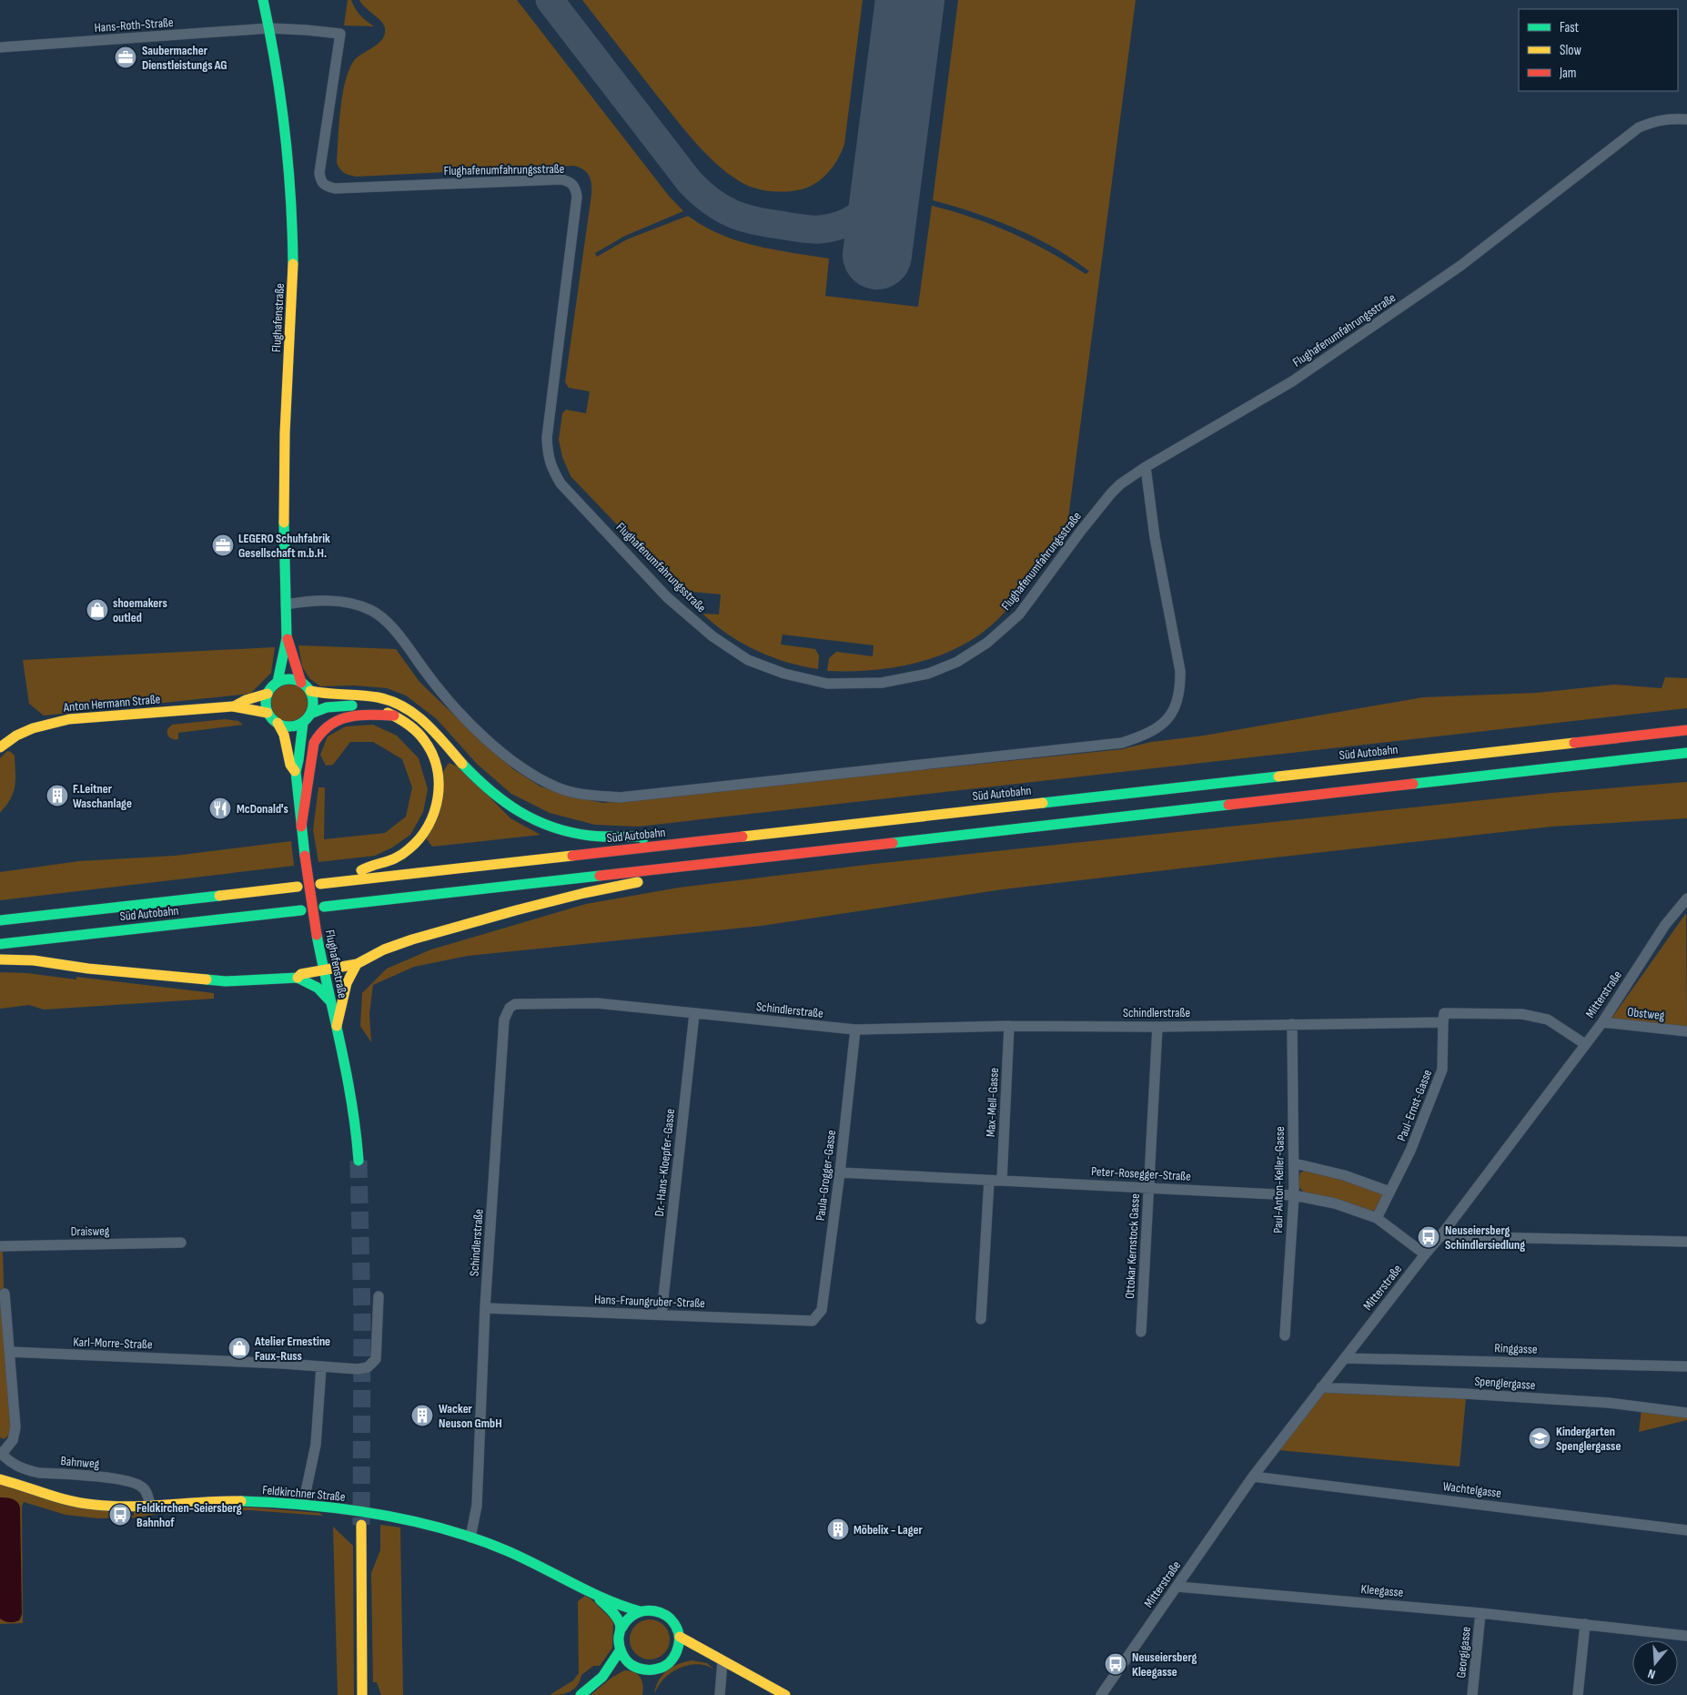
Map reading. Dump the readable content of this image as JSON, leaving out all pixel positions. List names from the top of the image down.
{
  "streets": {
    "main road": [
      "Flughafenstraße",
      "Anton Hermann Straße",
      "Süd Autobahn",
      "Feldkirchner Straße"
    ],
    "street": [
      "Hans-Roth-Straße",
      "Flughafenumfahrungsstraße",
      "Mitterstraße",
      "Schindlerstraße",
      "Obstweg",
      "Max-Mell-Gasse",
      "Paul-Ernst-Gasse",
      "Dr.-Hans-Kloepfer-Gasse",
      "Peter-Rosegger-Straße",
      "Paula-Grogger-Gasse",
      "Paul-Anton-Keller-Gasse",
      "Draisweg",
      "Ottokar Kernstock Gasse",
      "Hans-Fraungruber-Straße",
      "Karl-Morre-Straße",
      "Ringgasse",
      "Spenglergasse",
      "Bahnweg",
      "Wachtelgasse",
      "Kleegasse",
      "Georgigasse"
    ]
  },
  "crossings": [
    ["Hans-Roth-Straße", "Flughafenumfahrungsstraße"],
    ["Hans-Roth-Straße", "Flughafenstraße"],
    ["Flughafenumfahrungsstraße", "Flughafenstraße"],
    ["Flughafenstraße", "Anton Hermann Straße"],
    ["Mitterstraße", "Obstweg"],
    ["Mitterstraße", "Peter-Rosegger-Straße"],
    ["Mitterstraße", "Ringgasse"],
    ["Mitterstraße", "Spenglergasse"],
    ["Mitterstraße", "Wachtelgasse"],
    ["Mitterstraße", "Kleegasse"],
    ["Schindlerstraße", "Max-Mell-Gasse"],
    ["Schindlerstraße", "Paul-Ernst-Gasse"],
    ["Schindlerstraße", "Dr.-Hans-Kloepfer-Gasse"],
    ["Schindlerstraße", "Paula-Grogger-Gasse"],
    ["Schindlerstraße", "Paul-Anton-Keller-Gasse"],
    ["Schindlerstraße", "Ottokar Kernstock Gasse"],
    ["Schindlerstraße", "Hans-Fraungruber-Straße"],
    ["Schindlerstraße", "Feldkirchner Straße"],
    ["Max-Mell-Gasse", "Peter-Rosegger-Straße"],
    ["Paul-Ernst-Gasse", "Peter-Rosegger-Straße"],
    ["Dr.-Hans-Kloepfer-Gasse", "Hans-Fraungruber-Straße"],
    ["Peter-Rosegger-Straße", "Paula-Grogger-Gasse"],
    ["Peter-Rosegger-Straße", "Paul-Anton-Keller-Gasse"],
    ["Peter-Rosegger-Straße", "Ottokar Kernstock Gasse"],
    ["Paula-Grogger-Gasse", "Hans-Fraungruber-Straße"],
    ["Bahnweg", "Feldkirchner Straße"],
    ["Kleegasse", "Georgigasse"]
  ],
  "places": {
    "office": ["Saubermacher Dienstleistungs AG", "LEGERO Schuhfabrik Gesellschaft m.b.H."],
    "shop": ["shoemakers outled", "Atelier Ernestine Faux-Russ"],
    "building": ["F.Leitner Waschanlage", "Wacker Neuson GmbH", "Möbelix - Lager"],
    "restaurant": ["McDonald's"],
    "bus stop": ["Neuseiersberg Schindlersiedlung", "Feldkirchen-Seiersberg Bahnhof", "Neuseiersberg Kleegasse"],
    "school or university": ["Kindergarten Spenglergasse"]
  },
  "legend": ["Fast", "Slow", "Jam"],
  "north": "bottom"
}
